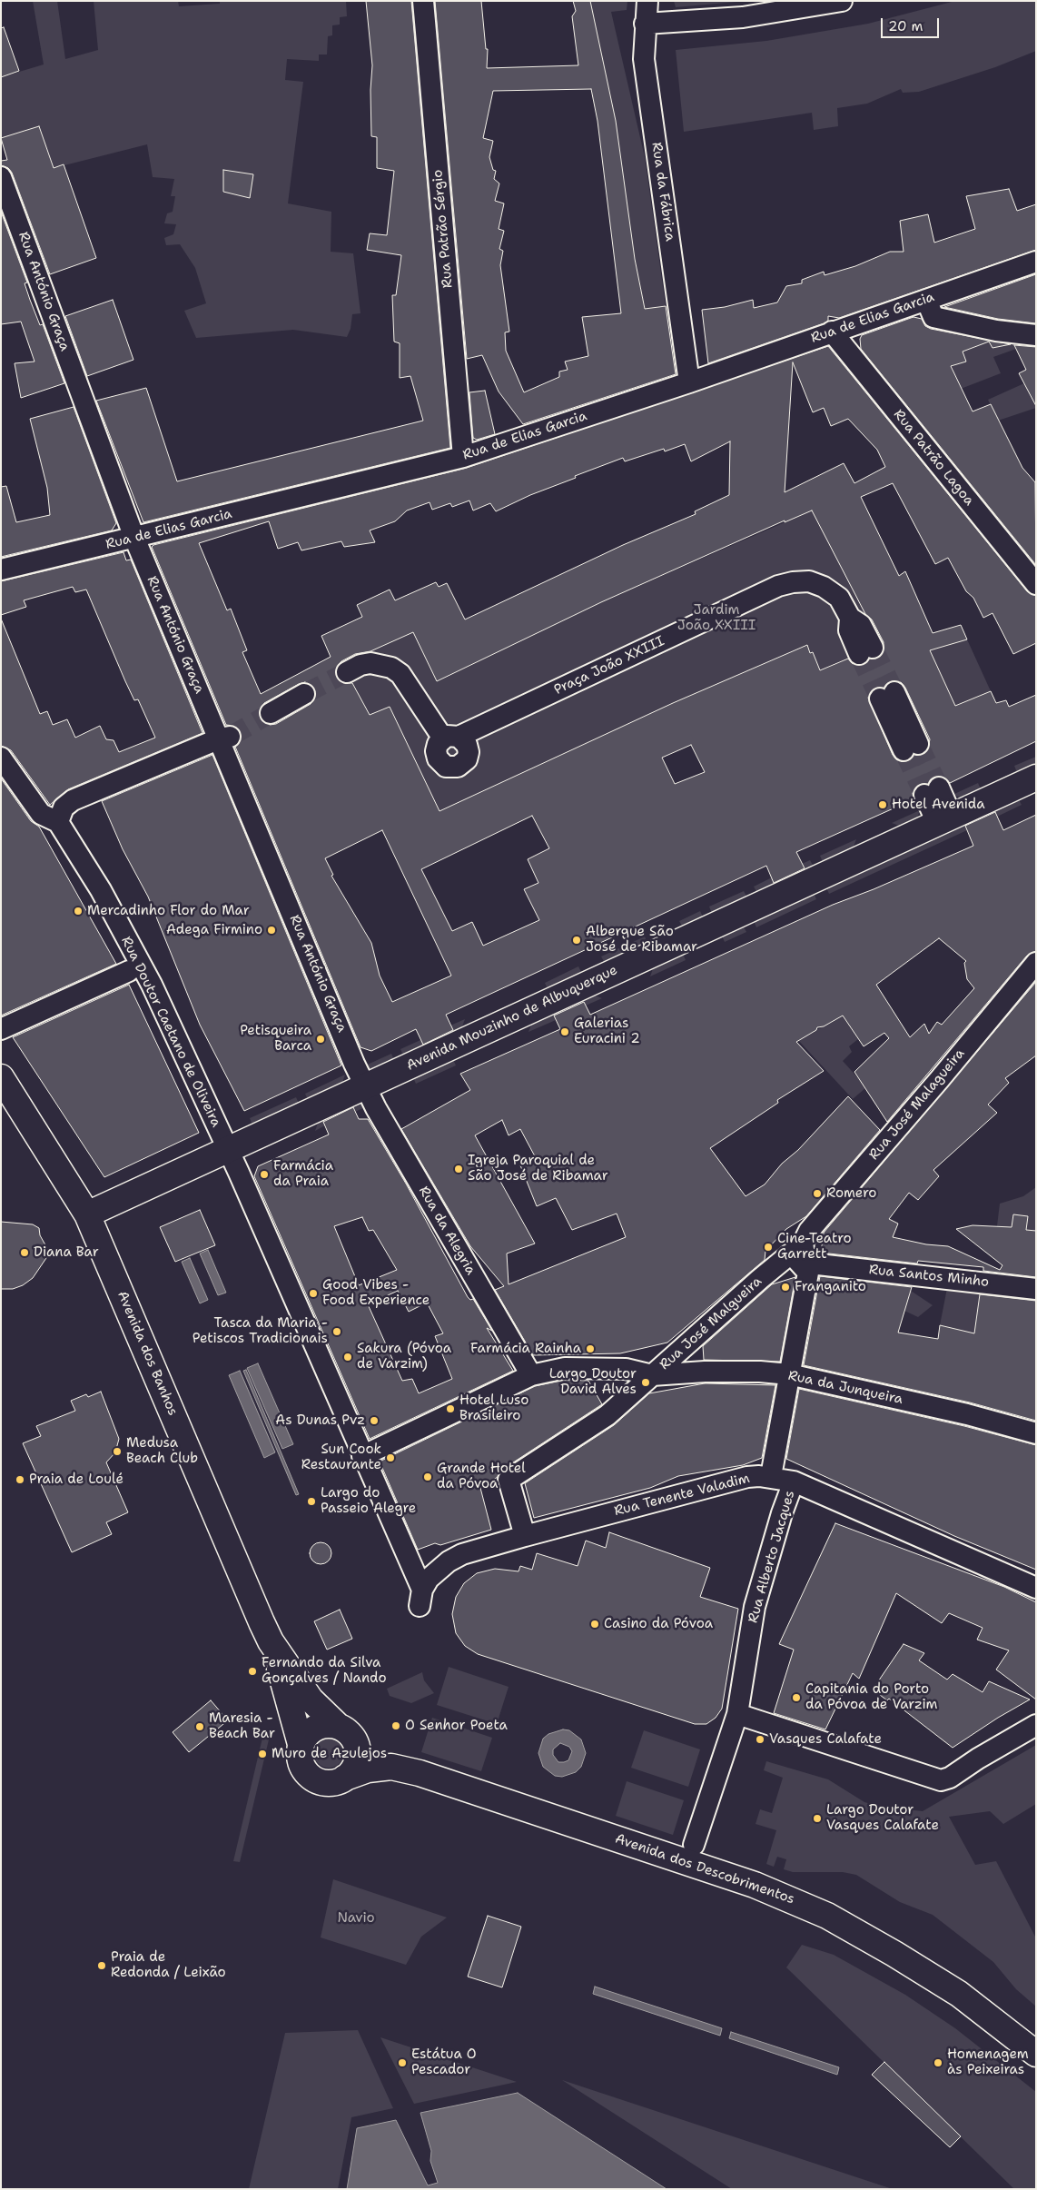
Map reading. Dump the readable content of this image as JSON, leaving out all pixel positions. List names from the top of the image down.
{
  "streets": {
    "main road": ["Avenida Mouzinho de Albuquerque", "Avenida dos Banhos", "Avenida dos Descobrimentos"],
    "street": [
      "Rua da Fábrica",
      "Rua Patrão Sérgio",
      "Rua António Graça",
      "Rua de Elias Garcia",
      "Rua Patrão Lagoa",
      "Praça João XXIII",
      "Rua Doutor Caetano de Oliveira",
      "Rua José Malagueira",
      "Rua da Alegria",
      "Rua Santos Minho",
      "Rua José Malgueira",
      "Rua da Junqueira",
      "Rua Tenente Valadim",
      "Rua Alberto Jacques"
    ]
  },
  "crossings": [
    ["Rua da Fábrica", "Rua de Elias Garcia"],
    ["Rua Patrão Sérgio", "Rua de Elias Garcia"],
    ["Rua António Graça", "Rua de Elias Garcia"],
    ["Rua António Graça", "Avenida Mouzinho de Albuquerque"],
    ["Rua António Graça", "Rua da Alegria"],
    ["Rua de Elias Garcia", "Rua Patrão Lagoa"],
    ["Avenida Mouzinho de Albuquerque", "Rua Doutor Caetano de Oliveira"],
    ["Avenida Mouzinho de Albuquerque", "Rua da Alegria"],
    ["Avenida Mouzinho de Albuquerque", "Avenida dos Banhos"],
    ["Rua Doutor Caetano de Oliveira", "Rua José Malgueira"],
    ["Rua Doutor Caetano de Oliveira", "Rua Tenente Valadim"],
    ["Rua José Malagueira", "Rua Santos Minho"],
    ["Rua José Malagueira", "Rua José Malgueira"],
    ["Rua da Alegria", "Rua José Malgueira"],
    ["Rua Santos Minho", "Rua José Malgueira"],
    ["Rua José Malgueira", "Rua da Junqueira"],
    ["Rua José Malgueira", "Rua Tenente Valadim"],
    ["Avenida dos Banhos", "Avenida dos Descobrimentos"],
    ["Rua Tenente Valadim", "Rua Alberto Jacques"]
  ],
  "parks": ["Jardim João XXIII", "Navio"],
  "places": [
    "Hotel Avenida",
    "Mercadinho Flor do Mar",
    "Adega Firmino",
    "Albergue São José de Ribamar",
    "Galerias Euracini 2",
    "Petisqueira Barca",
    "Igreja Paroquial de São José de Ribamar",
    "Farmácia da Praia",
    "Romero",
    "Cine-Teatro Garrett",
    "Diana Bar",
    "Franganito",
    "Good Vibes - Food Experience",
    "Tasca da Maria - Petiscos Tradicionais",
    "Farmácia Rainha",
    "Sakura (Póvoa de Varzim)",
    "Largo Doutor David Alves",
    "Hotel Luso Brasileiro",
    "As Dunas Pvz",
    "Medusa Beach Club",
    "Sun Cook Restaurante",
    "Grande Hotel da Póvoa",
    "Praia de Loulé",
    "Largo do Passeio Alegre",
    "Casino da Póvoa",
    "Fernando da Silva Gonçalves / Nando",
    "Capitania do Porto da Póvoa de Varzim",
    "O Senhor Poeta",
    "Maresia - Beach Bar",
    "Vasques Calafate",
    "Muro de Azulejos",
    "Largo Doutor Vasques Calafate",
    "Praia de Redonda / Leixão",
    "Estátua O Pescador",
    "Homenagem às Peixeiras"
  ],
  "scale_bar": "20 m"
}
